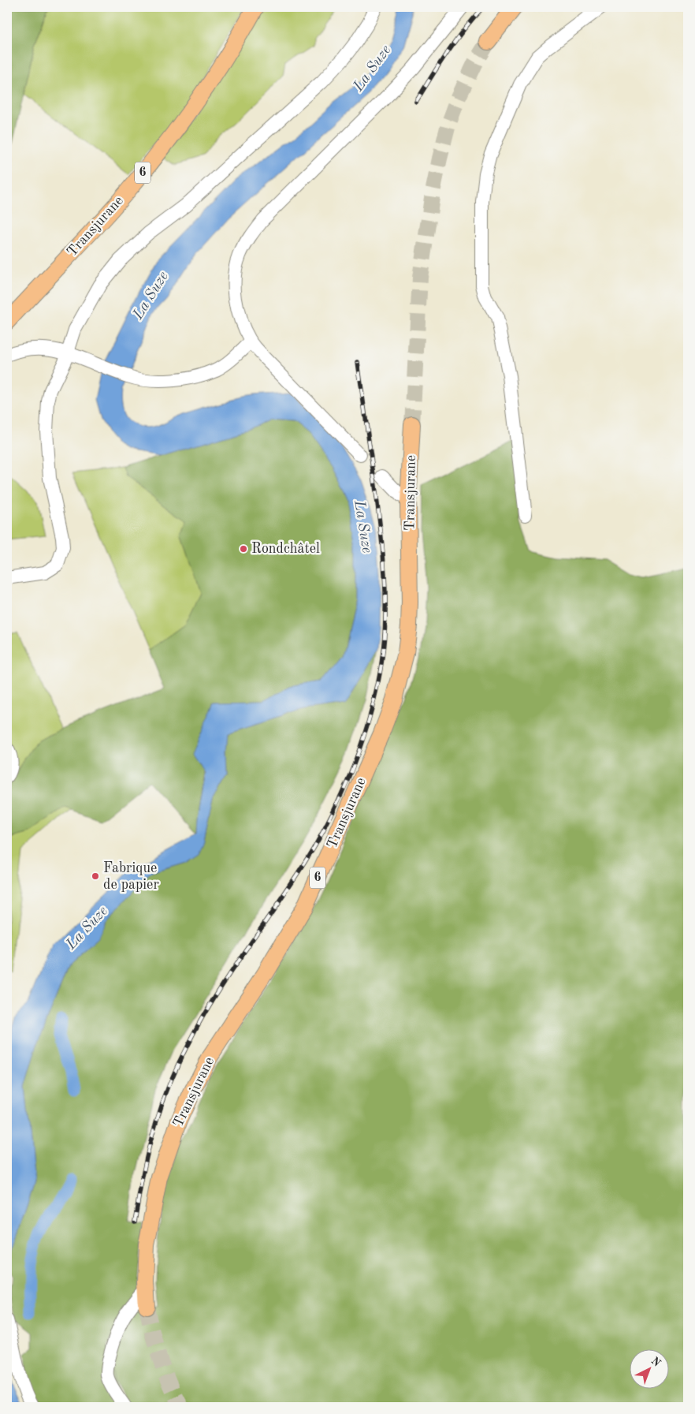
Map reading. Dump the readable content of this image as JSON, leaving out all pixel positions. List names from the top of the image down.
{
  "streets": {
    "main road": ["6", "Transjurane"]
  },
  "water": ["La Suze"],
  "places": ["Rondchâtel", "Fabrique de papier"],
  "north": "top right"
}
